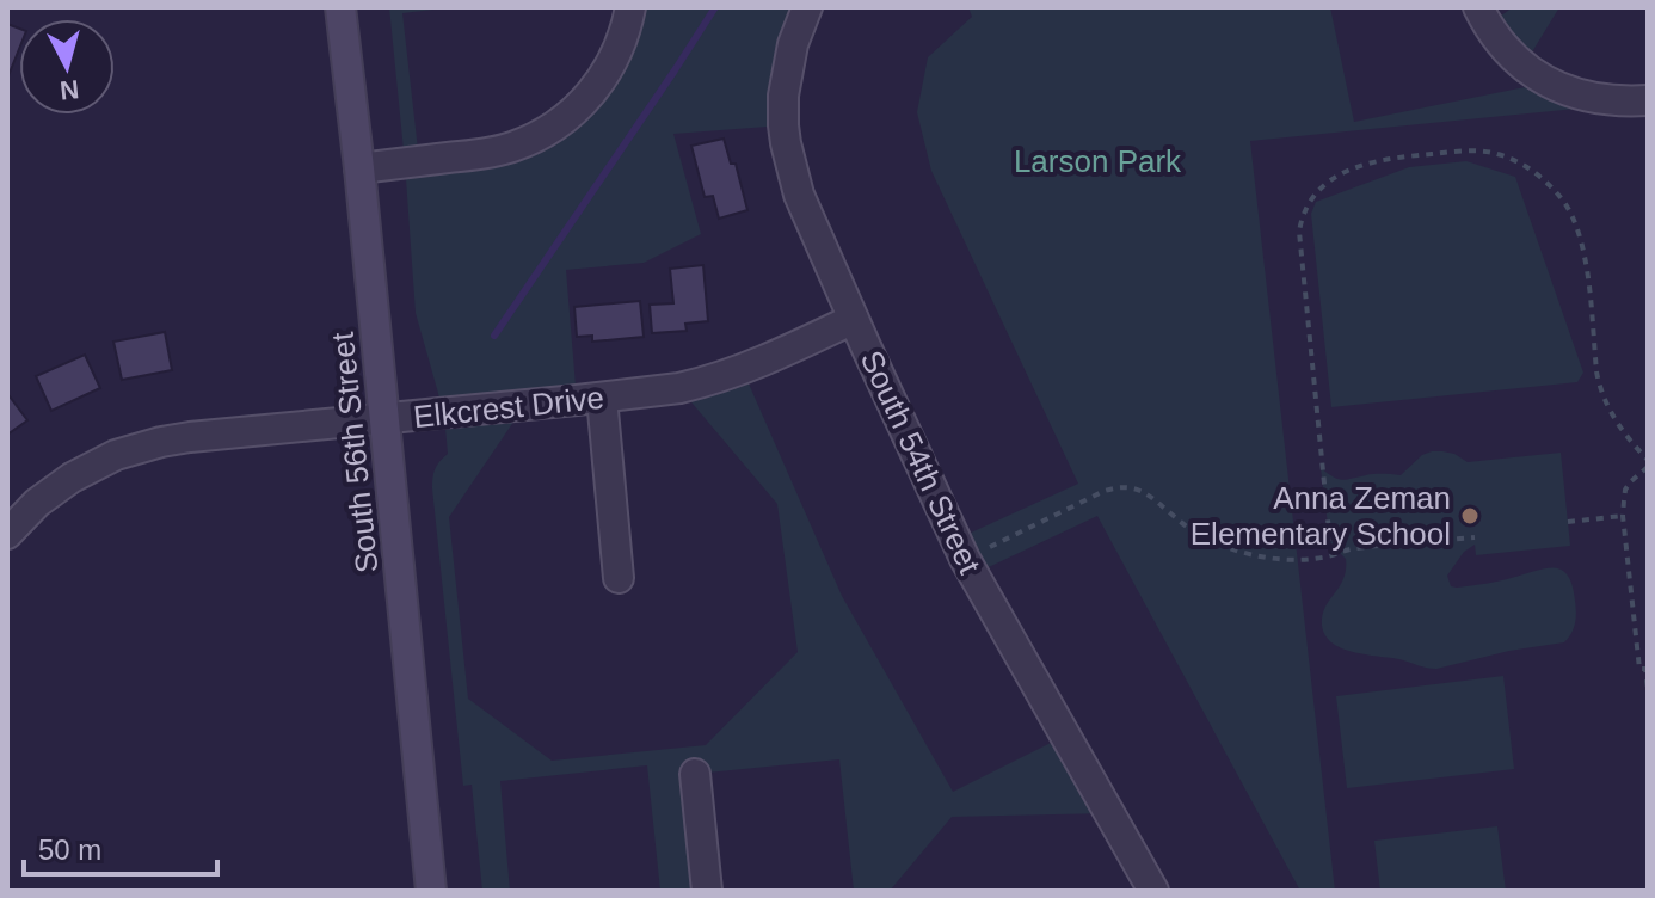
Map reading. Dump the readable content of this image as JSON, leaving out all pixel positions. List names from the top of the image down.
{
  "streets": {
    "main road": ["South 56th Street"],
    "street": ["Elkcrest Drive", "South 54th Street"]
  },
  "crossings": [
    ["Elkcrest Drive", "South 56th Street"],
    ["Elkcrest Drive", "South 54th Street"]
  ],
  "parks": ["Larson Park"],
  "places": ["Anna Zeman Elementary School"],
  "scale_bar": "50 m",
  "north": "bottom"
}
